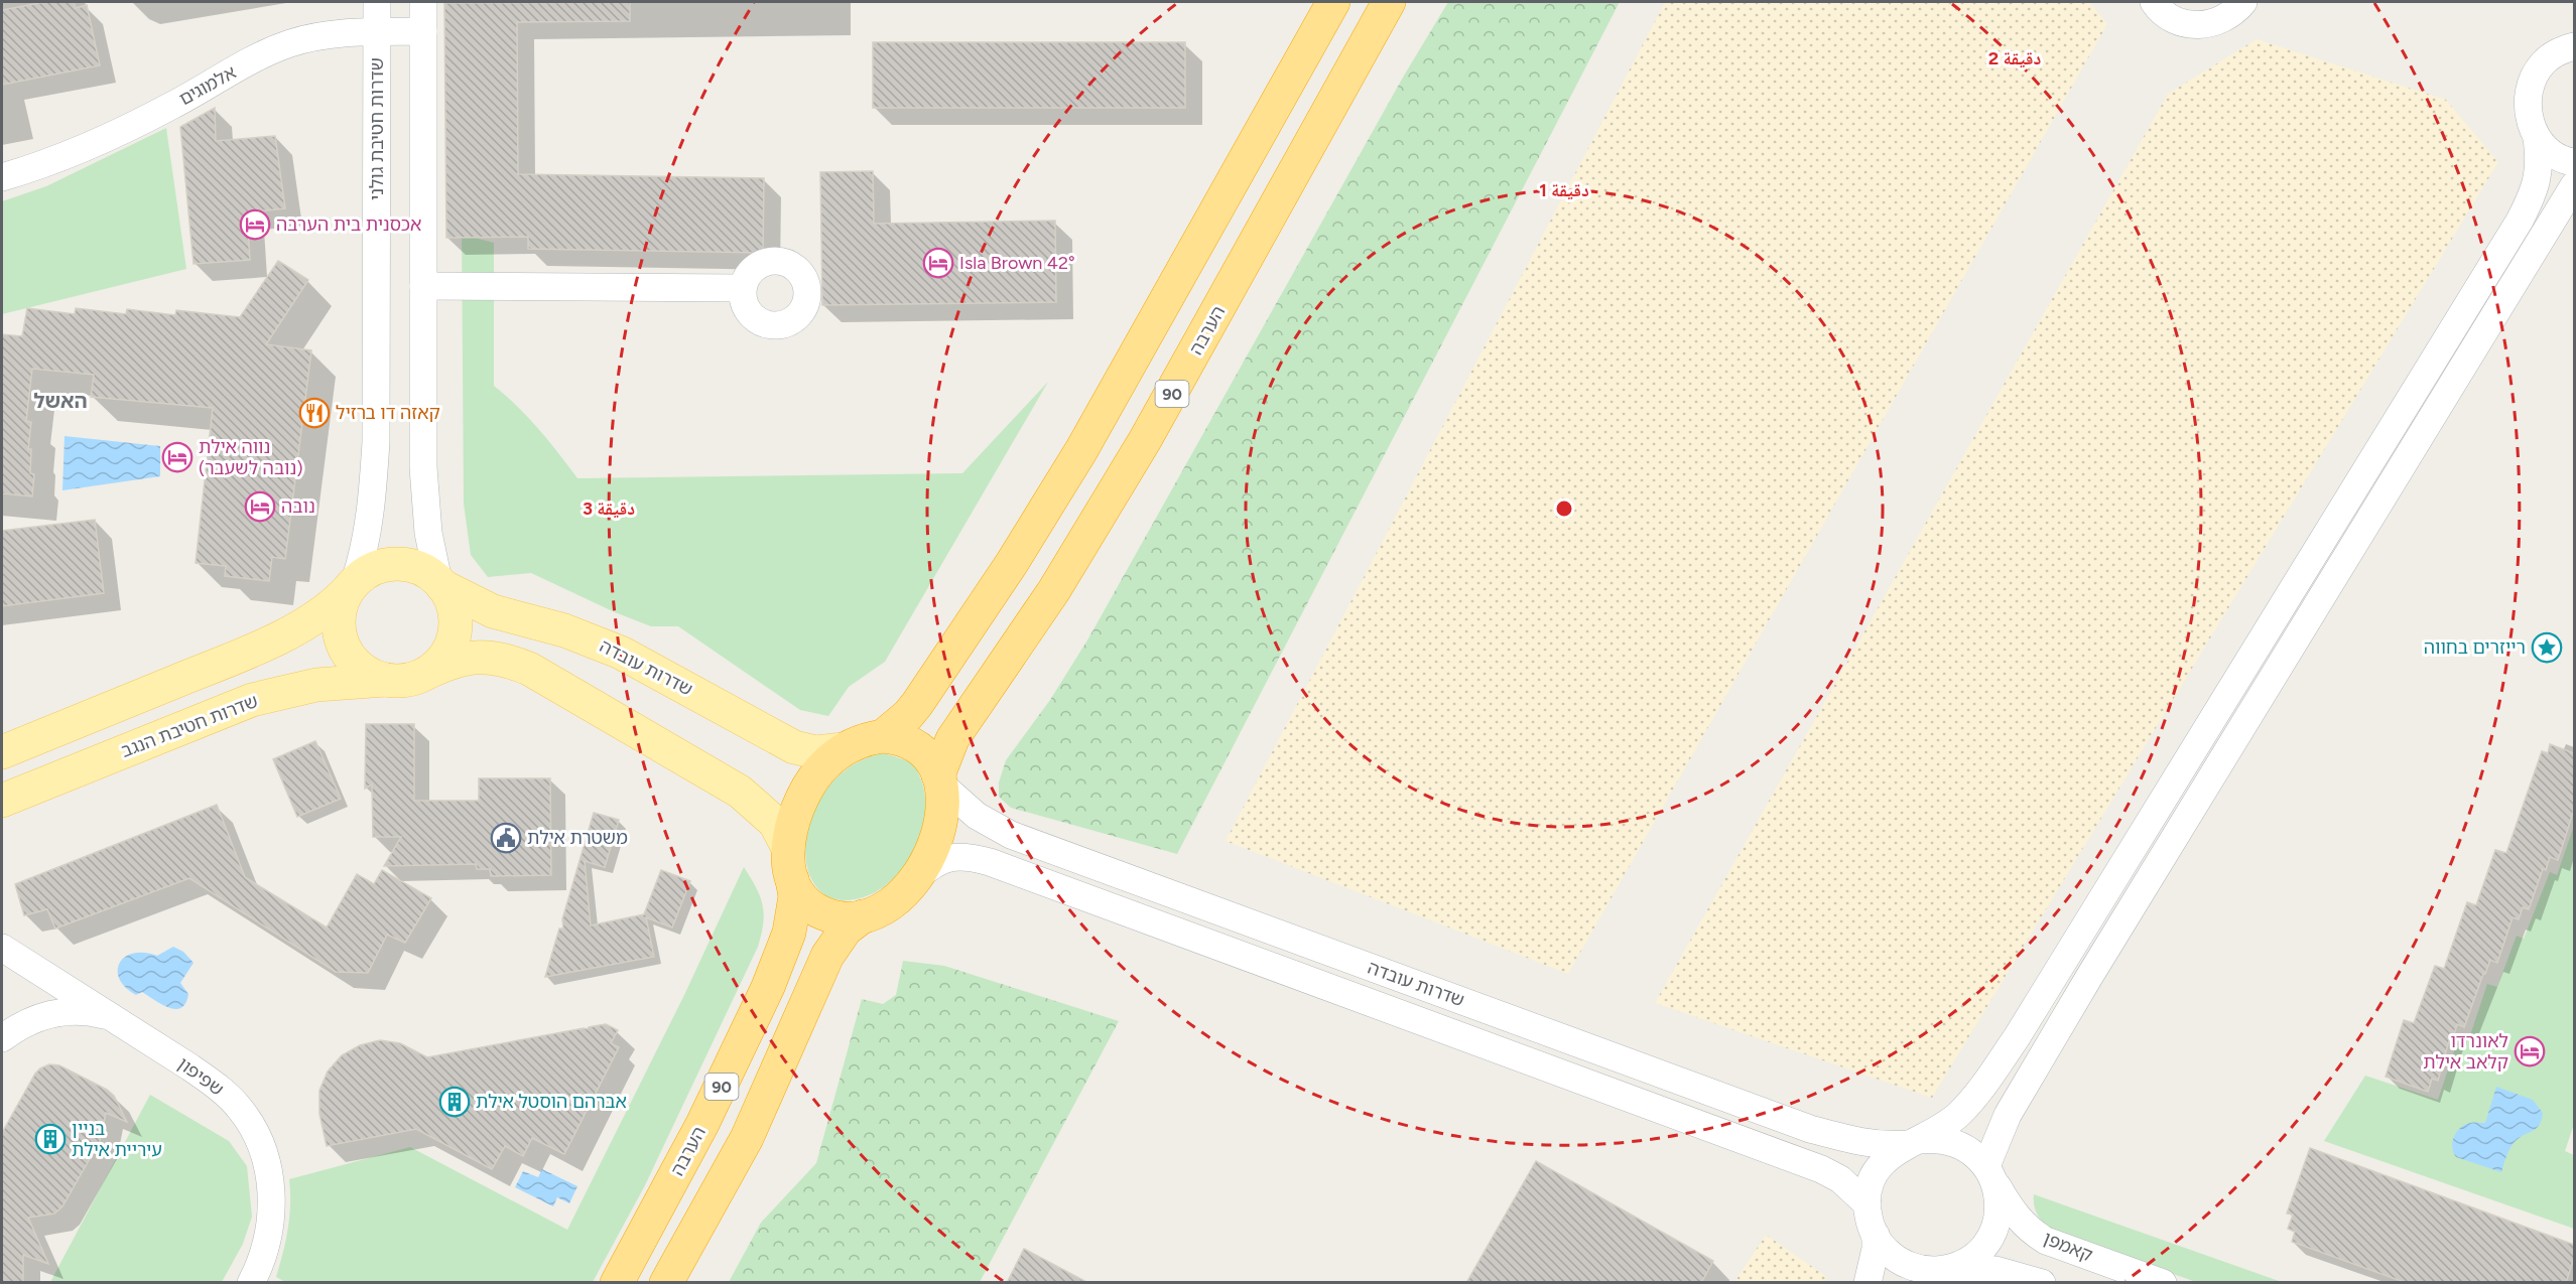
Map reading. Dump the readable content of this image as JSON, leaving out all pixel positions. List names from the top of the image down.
{
  "streets": {
    "highway": ["הערבה", "90"],
    "main road": ["שדרות עובדה", "שדרות חטיבת הנגב"],
    "street": [
      "אלמוגים",
      "שדרות חטיבת גולני",
      "שפיפון",
      "קאמפן"
    ]
  },
  "crossings": [
    ["אלמוגים", "שדרות חטיבת גולני"],
    ["שדרות חטיבת גולני", "שדרות עובדה"],
    ["שדרות חטיבת גולני", "שדרות חטיבת הנגב"],
    ["הערבה", "90"],
    ["הערבה", "שדרות עובדה"],
    ["90", "שדרות עובדה"],
    ["שדרות עובדה", "שדרות חטיבת הנגב"],
    ["שדרות עובדה", "קאמפן"]
  ],
  "districts": ["האשל"],
  "places": {
    "hotel": [
      "אכסנית בית הערבה",
      "Isla Brown 42°",
      "נווה אילת (נובה לשעבר)",
      "נובה",
      "לאונרדו קלאב אילת"
    ],
    "restaurant": ["קאזה דו ברזיל"],
    "place": ["רייזרים בחווה"],
    "public building": ["משטרת אילת"],
    "building": ["אברהם הוסטל אילת", "בניין עיריית אילת"]
  },
  "rings": ["2 دقيقة", "1 دقيقة", "3 دقيقة"]
}
